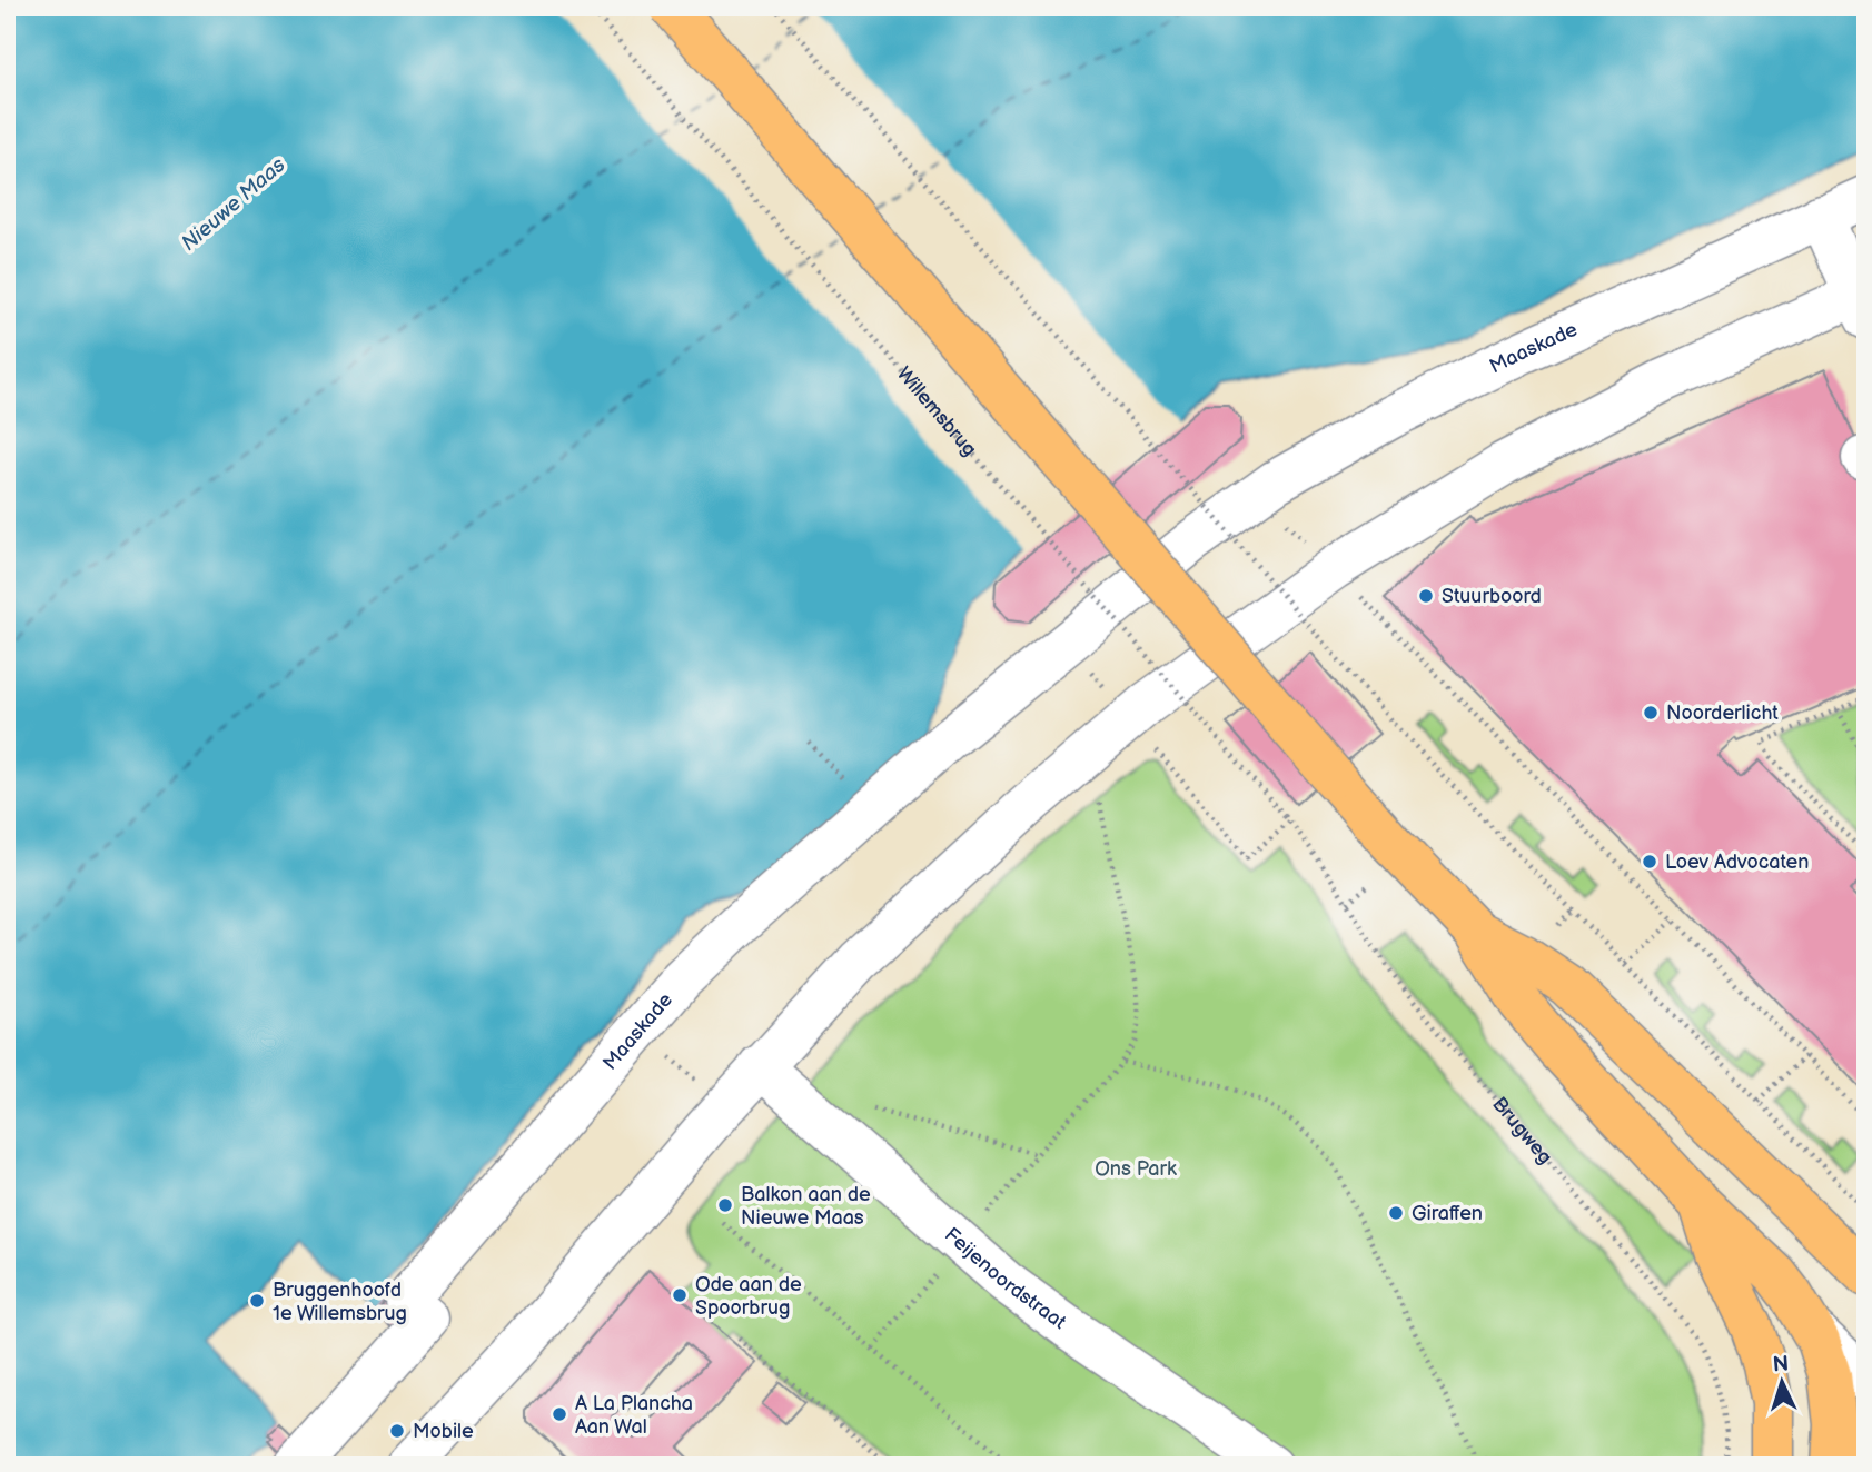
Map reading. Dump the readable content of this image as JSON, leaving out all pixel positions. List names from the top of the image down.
{
  "streets": {
    "street": ["Maaskade", "Feijenoordstraat"],
    "path": ["Willemsbrug", "Brugweg"]
  },
  "crossings": [
    ["Willemsbrug", "Brugweg"]
  ],
  "water": ["Nieuwe Maas"],
  "parks": ["Ons Park"],
  "places": [
    "Stuurboord",
    "Noorderlicht",
    "Loev Advocaten",
    "Balkon aan de Nieuwe Maas",
    "Giraffen",
    "Ode aan de Spoorbrug",
    "Bruggenhoofd 1e Willemsbrug",
    "A La Plancha Aan Wal",
    "Mobile"
  ],
  "north": "top"
}
